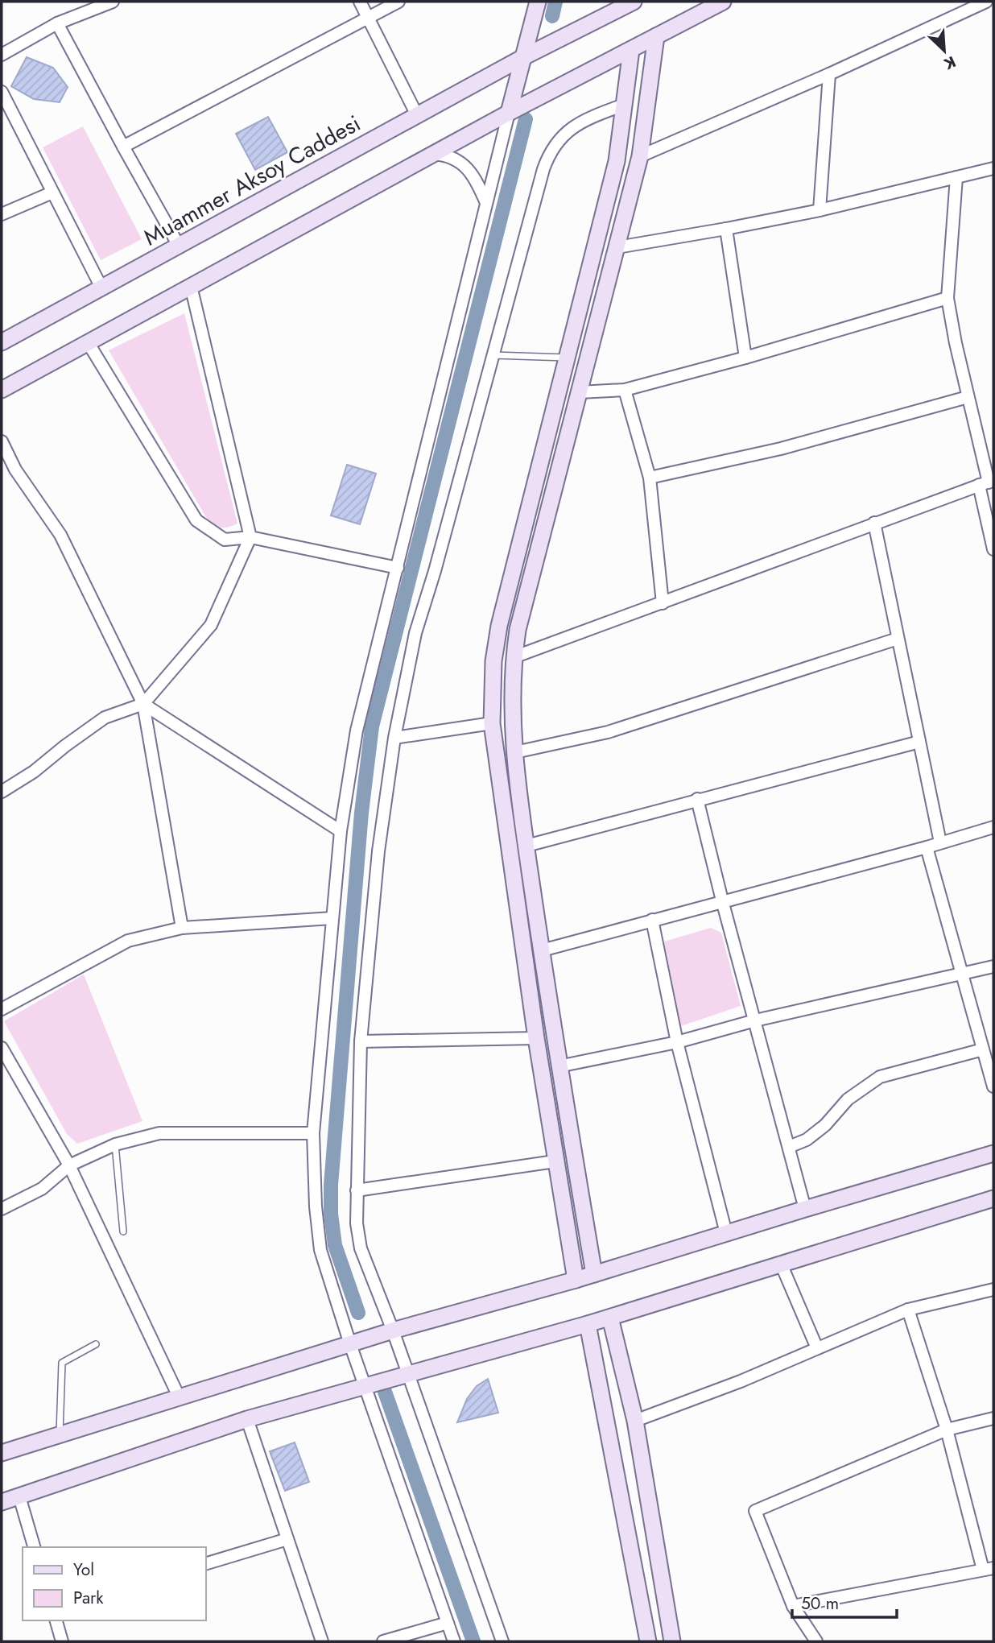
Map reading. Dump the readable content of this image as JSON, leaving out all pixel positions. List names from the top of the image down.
{
  "streets": {
    "street": ["Muammer Aksoy Caddesi"]
  },
  "legend": ["Yol", "Park"],
  "scale_bar": "50 m",
  "north": "bottom right"
}
